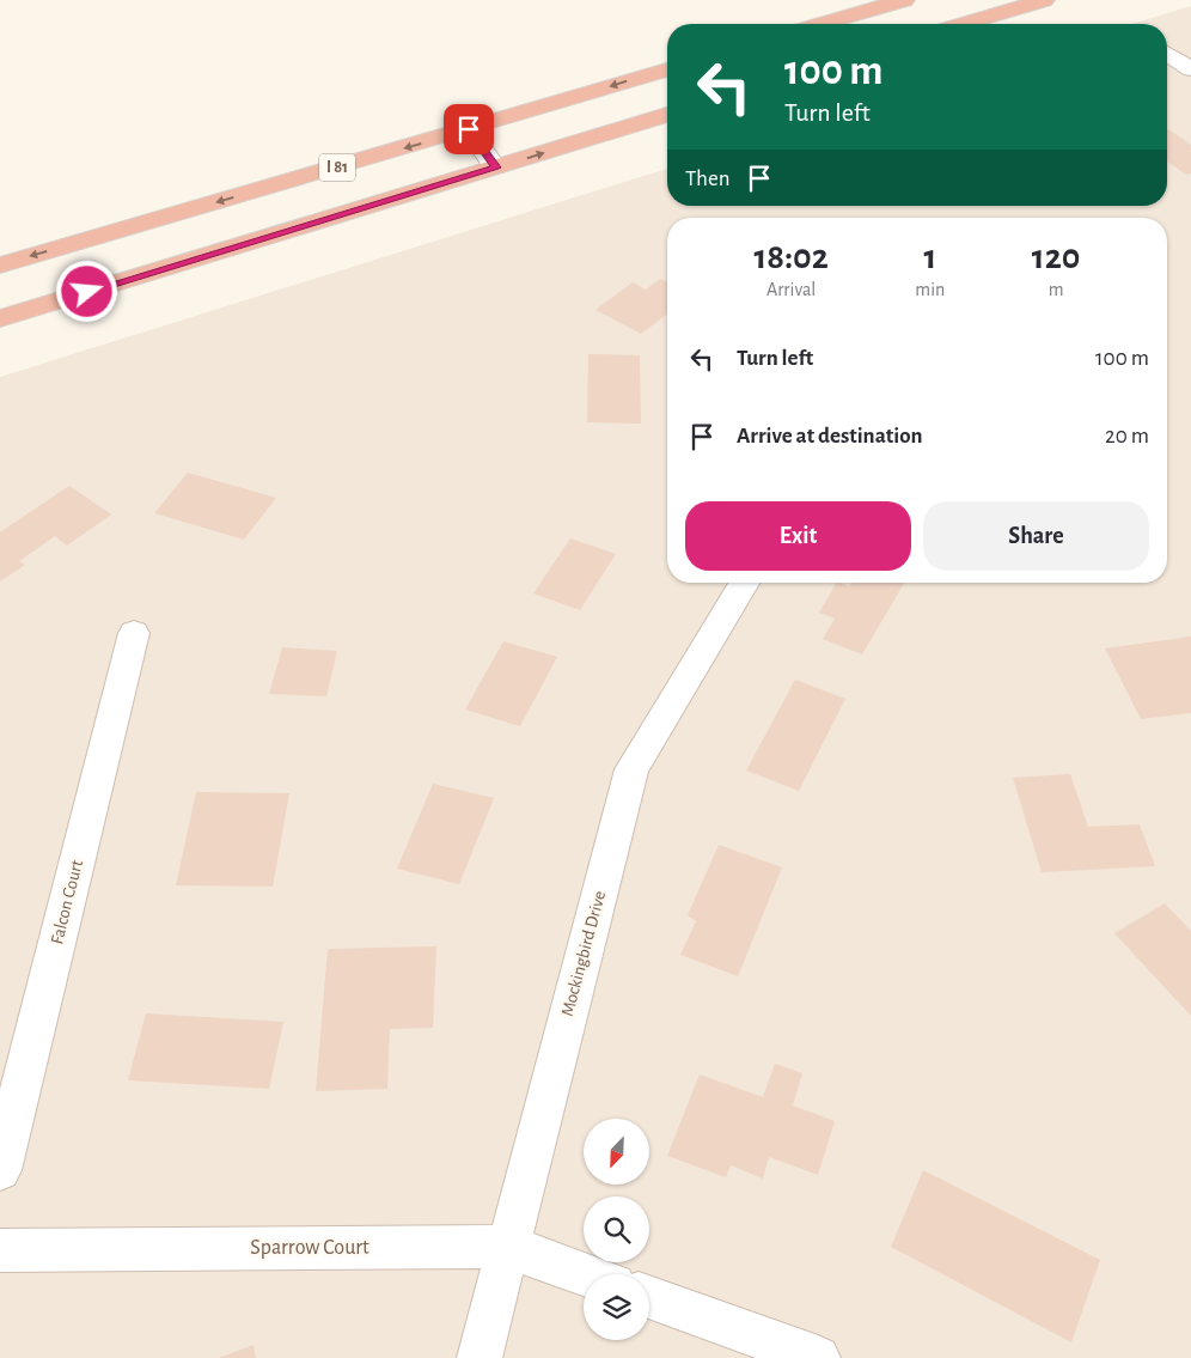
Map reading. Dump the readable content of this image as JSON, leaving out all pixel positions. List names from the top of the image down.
{
  "streets": {
    "highway": ["I 81"],
    "street": ["Falcon Court", "Mockingbird Drive", "Sparrow Court"]
  },
  "crossings": [
    ["Mockingbird Drive", "Sparrow Court"]
  ],
  "north": "bottom left",
  "page": {
    "turn": ["100 m", "Turn left"],
    "then": "Then",
    "eta": [
      "18:02",
      "Arrival",
      "1",
      "min",
      "120",
      "m"
    ],
    "list": [
      {
        "name": "Turn left",
        "value": "100 m"
      },
      {
        "name": "Arrive at destination",
        "value": "20 m"
      }
    ],
    "buttons": ["Exit", "Share"]
  }
}
